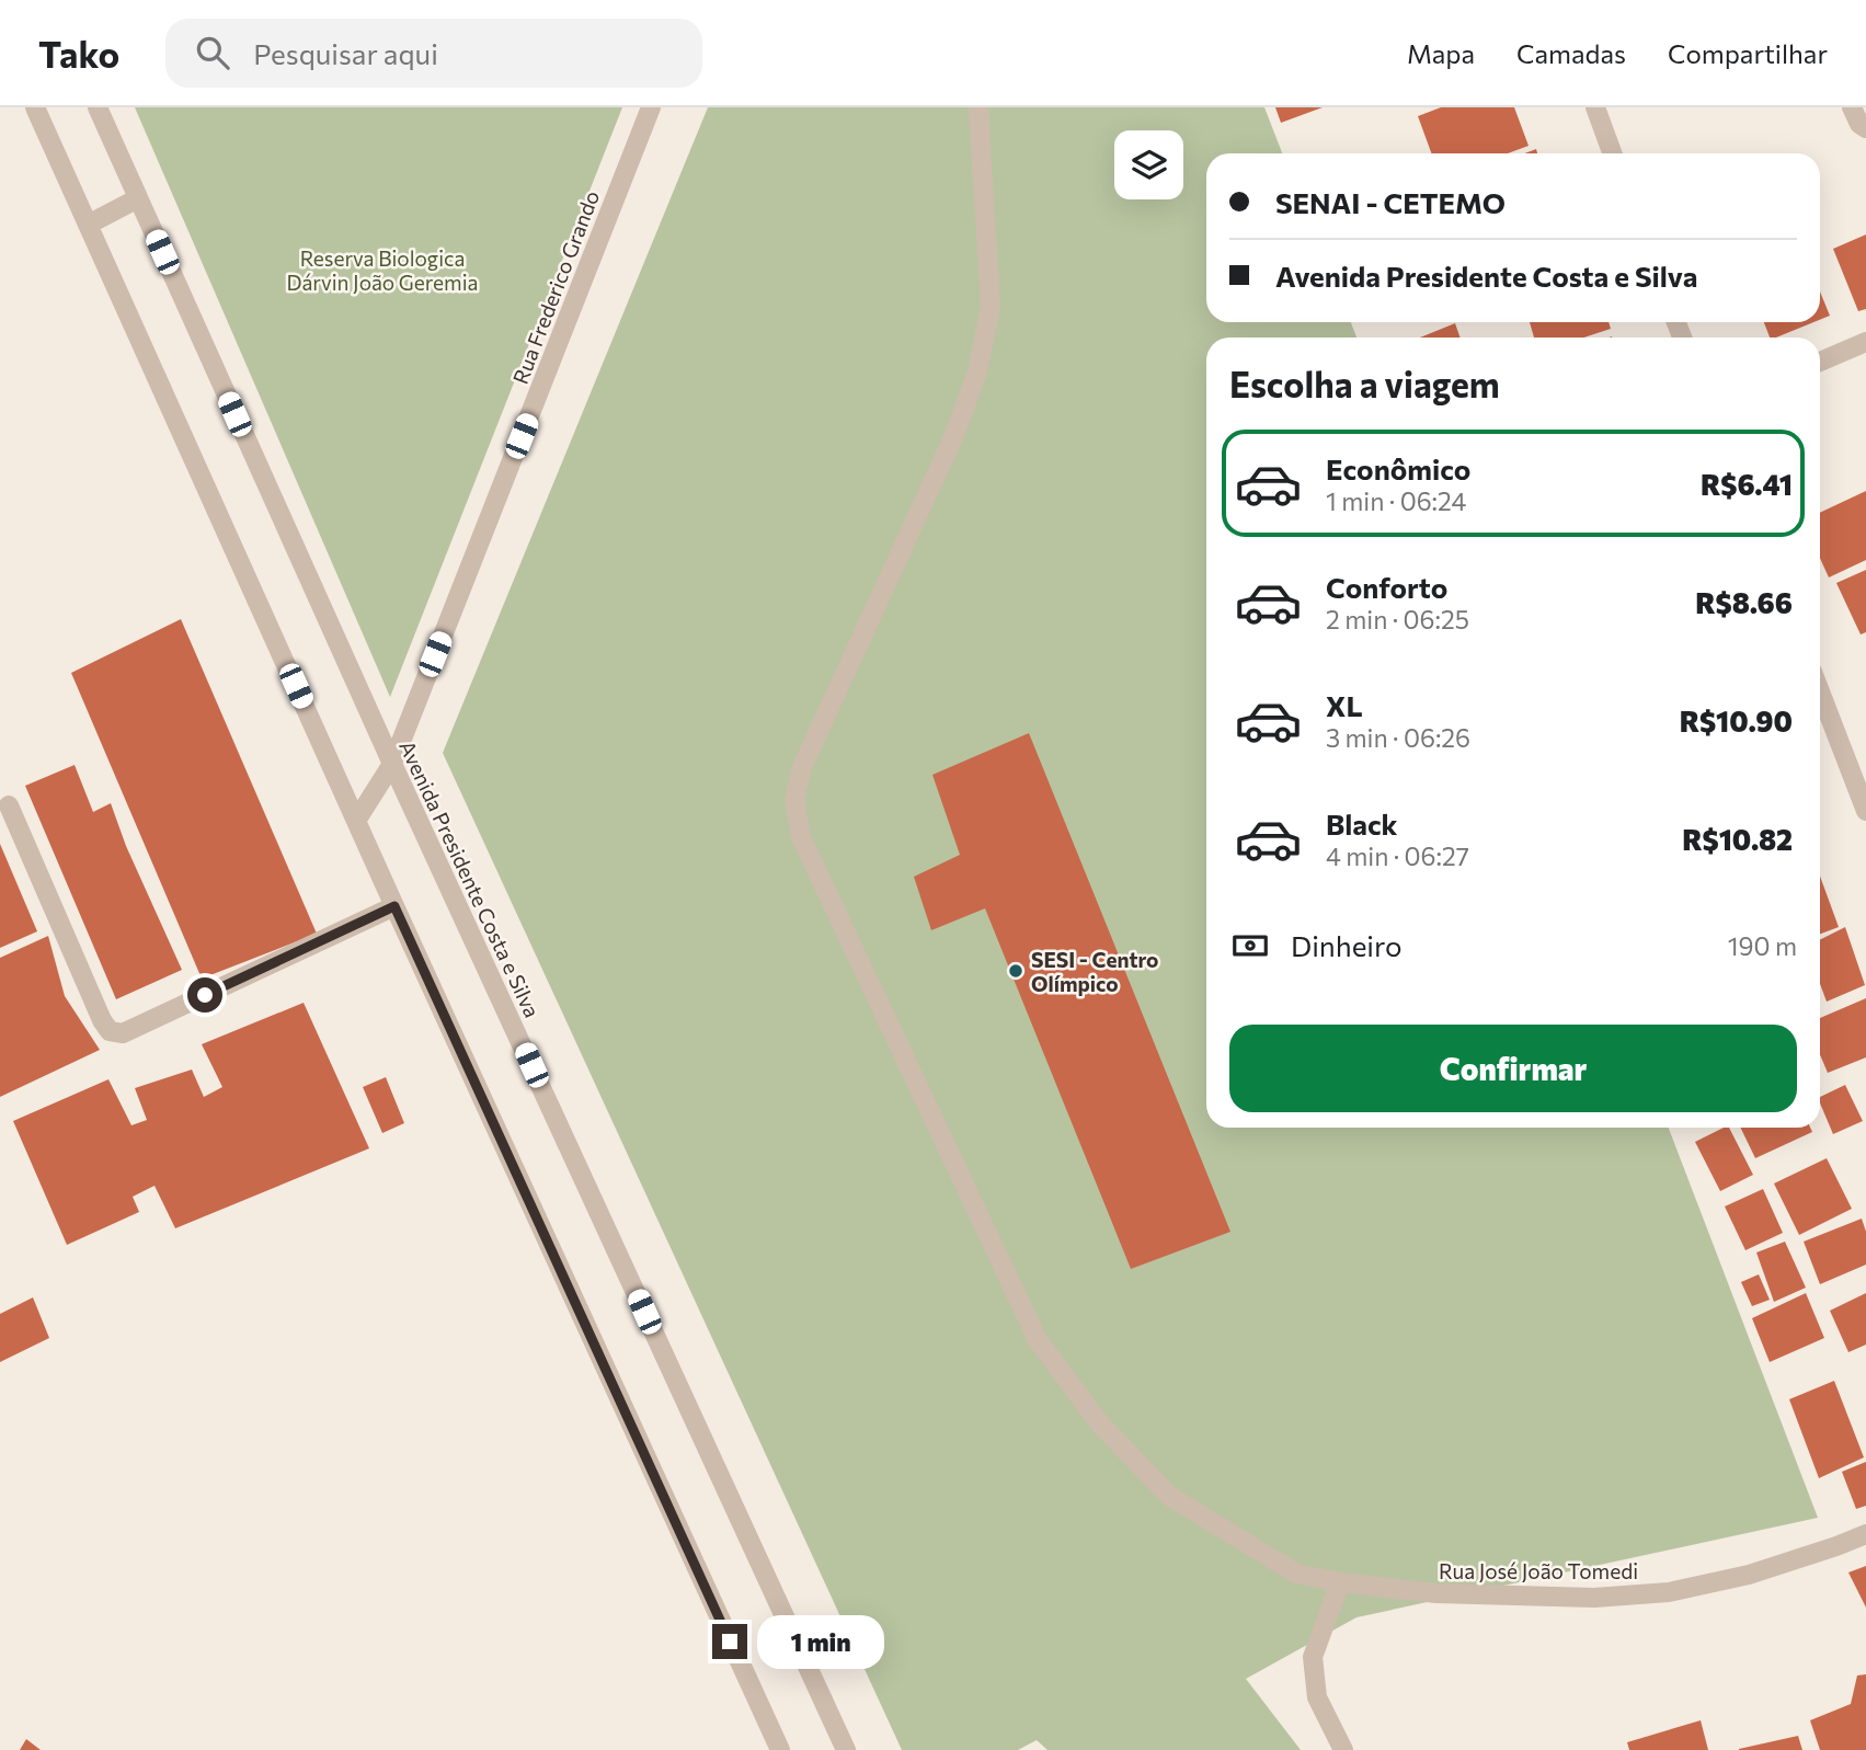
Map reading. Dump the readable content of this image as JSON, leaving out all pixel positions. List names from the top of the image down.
{
  "streets": {
    "street": ["Rua Frederico Grando", "Avenida Presidente Costa e Silva", "Rua José João Tomedi"]
  },
  "crossings": [
    ["Rua Frederico Grando", "Avenida Presidente Costa e Silva"]
  ],
  "parks": ["Reserva Biologica Dárvin João Geremia"],
  "places": ["SESI - Centro Olímpico"],
  "page": {
    "header": "Tako",
    "search": "Pesquisar aqui",
    "nav": ["Mapa", "Camadas", "Compartilhar"],
    "banner": ["SENAI - CETEMO", "Avenida Presidente Costa e Silva"],
    "heading": "Escolha a viagem",
    "list": [
      {
        "name": "Econômico",
        "note": "1 min · 06:24",
        "value": "R$6.41"
      },
      {
        "name": "Conforto",
        "note": "2 min · 06:25",
        "value": "R$8.66"
      },
      {
        "name": "XL",
        "note": "3 min · 06:26",
        "value": "R$10.90"
      },
      {
        "name": "Black",
        "note": "4 min · 06:27",
        "value": "R$10.82"
      }
    ],
    "pay": ["Dinheiro", "190 m"],
    "buttons": "Confirmar",
    "bubble": "1 min"
  }
}
